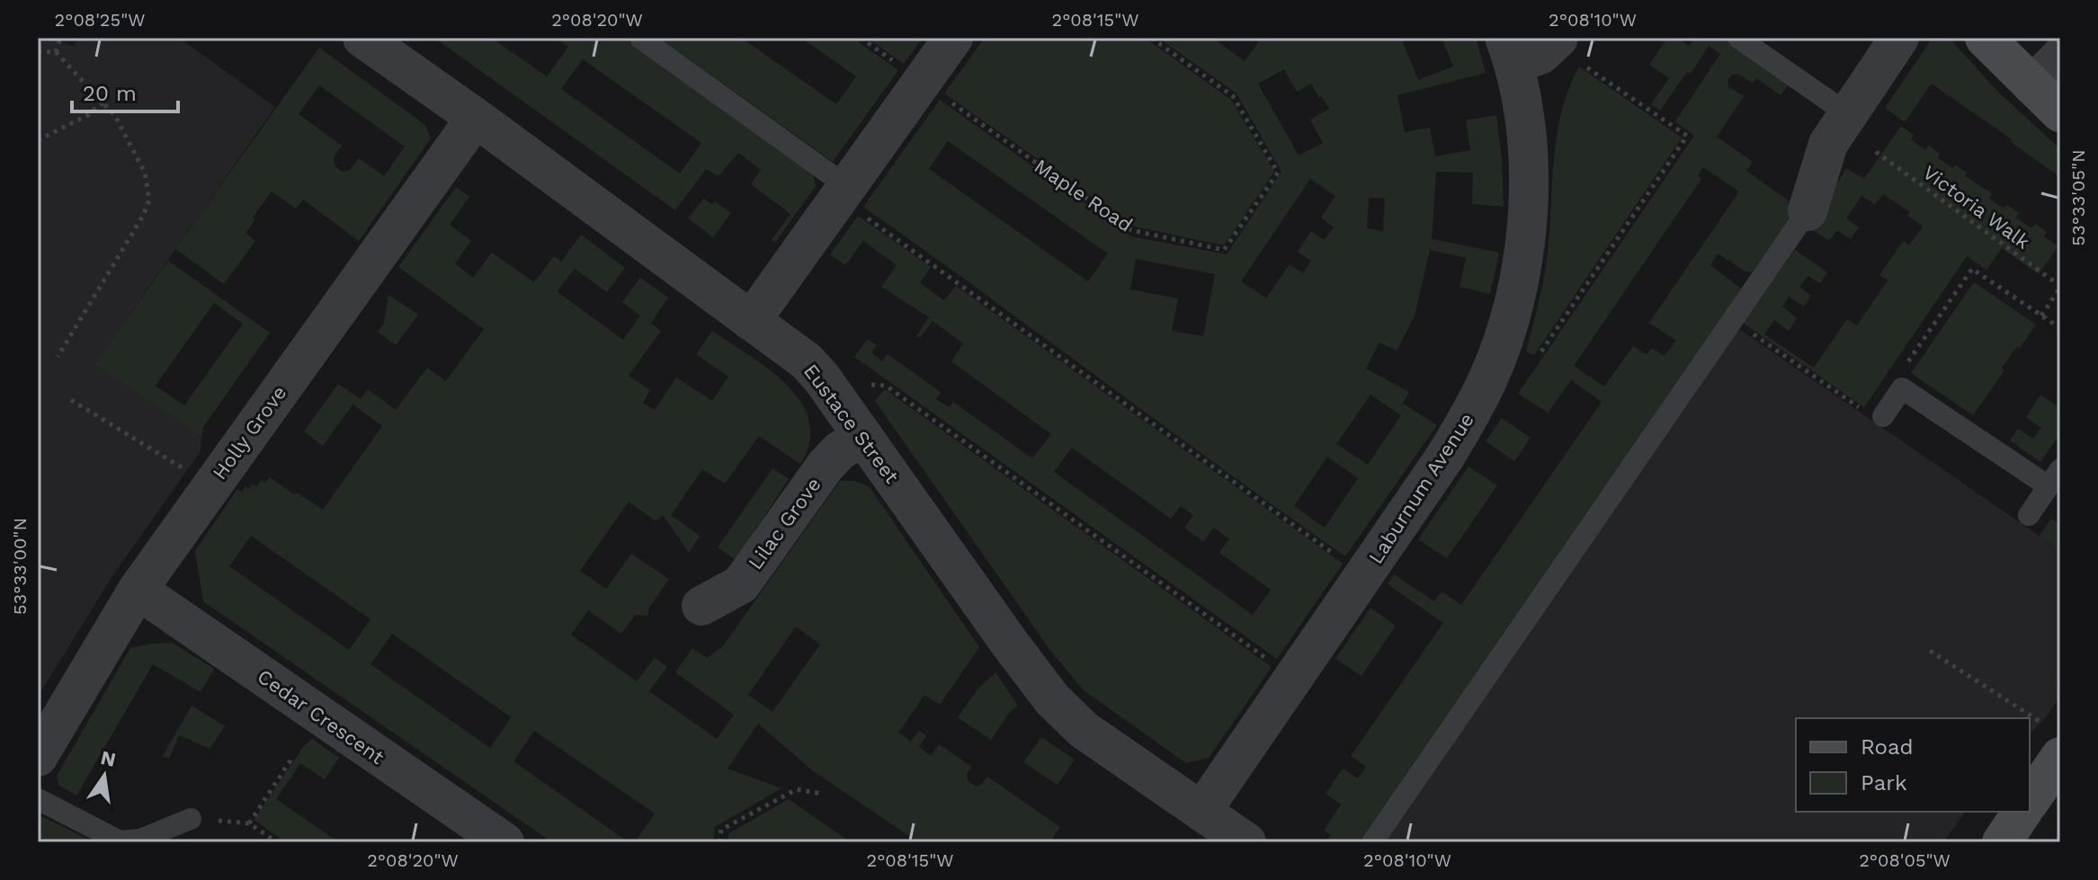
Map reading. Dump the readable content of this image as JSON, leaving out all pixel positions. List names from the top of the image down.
{
  "streets": {
    "street": [
      "Eustace Street",
      "Holly Grove",
      "Laburnum Avenue",
      "Lilac Grove",
      "Cedar Crescent"
    ],
    "path": ["Maple Road", "Victoria Walk"]
  },
  "crossings": [
    ["Eustace Street", "Holly Grove"],
    ["Eustace Street", "Laburnum Avenue"],
    ["Eustace Street", "Lilac Grove"],
    ["Holly Grove", "Cedar Crescent"]
  ],
  "legend": ["Road", "Park"],
  "scale_bar": "20 m",
  "north": "top",
  "coordinates": [
    "2°08'25\"W",
    "2°08'20\"W",
    "2°08'15\"W",
    "2°08'10\"W",
    "53°33'05\"N",
    "53°33'00\"N",
    "2°08'05\"W"
  ]
}
